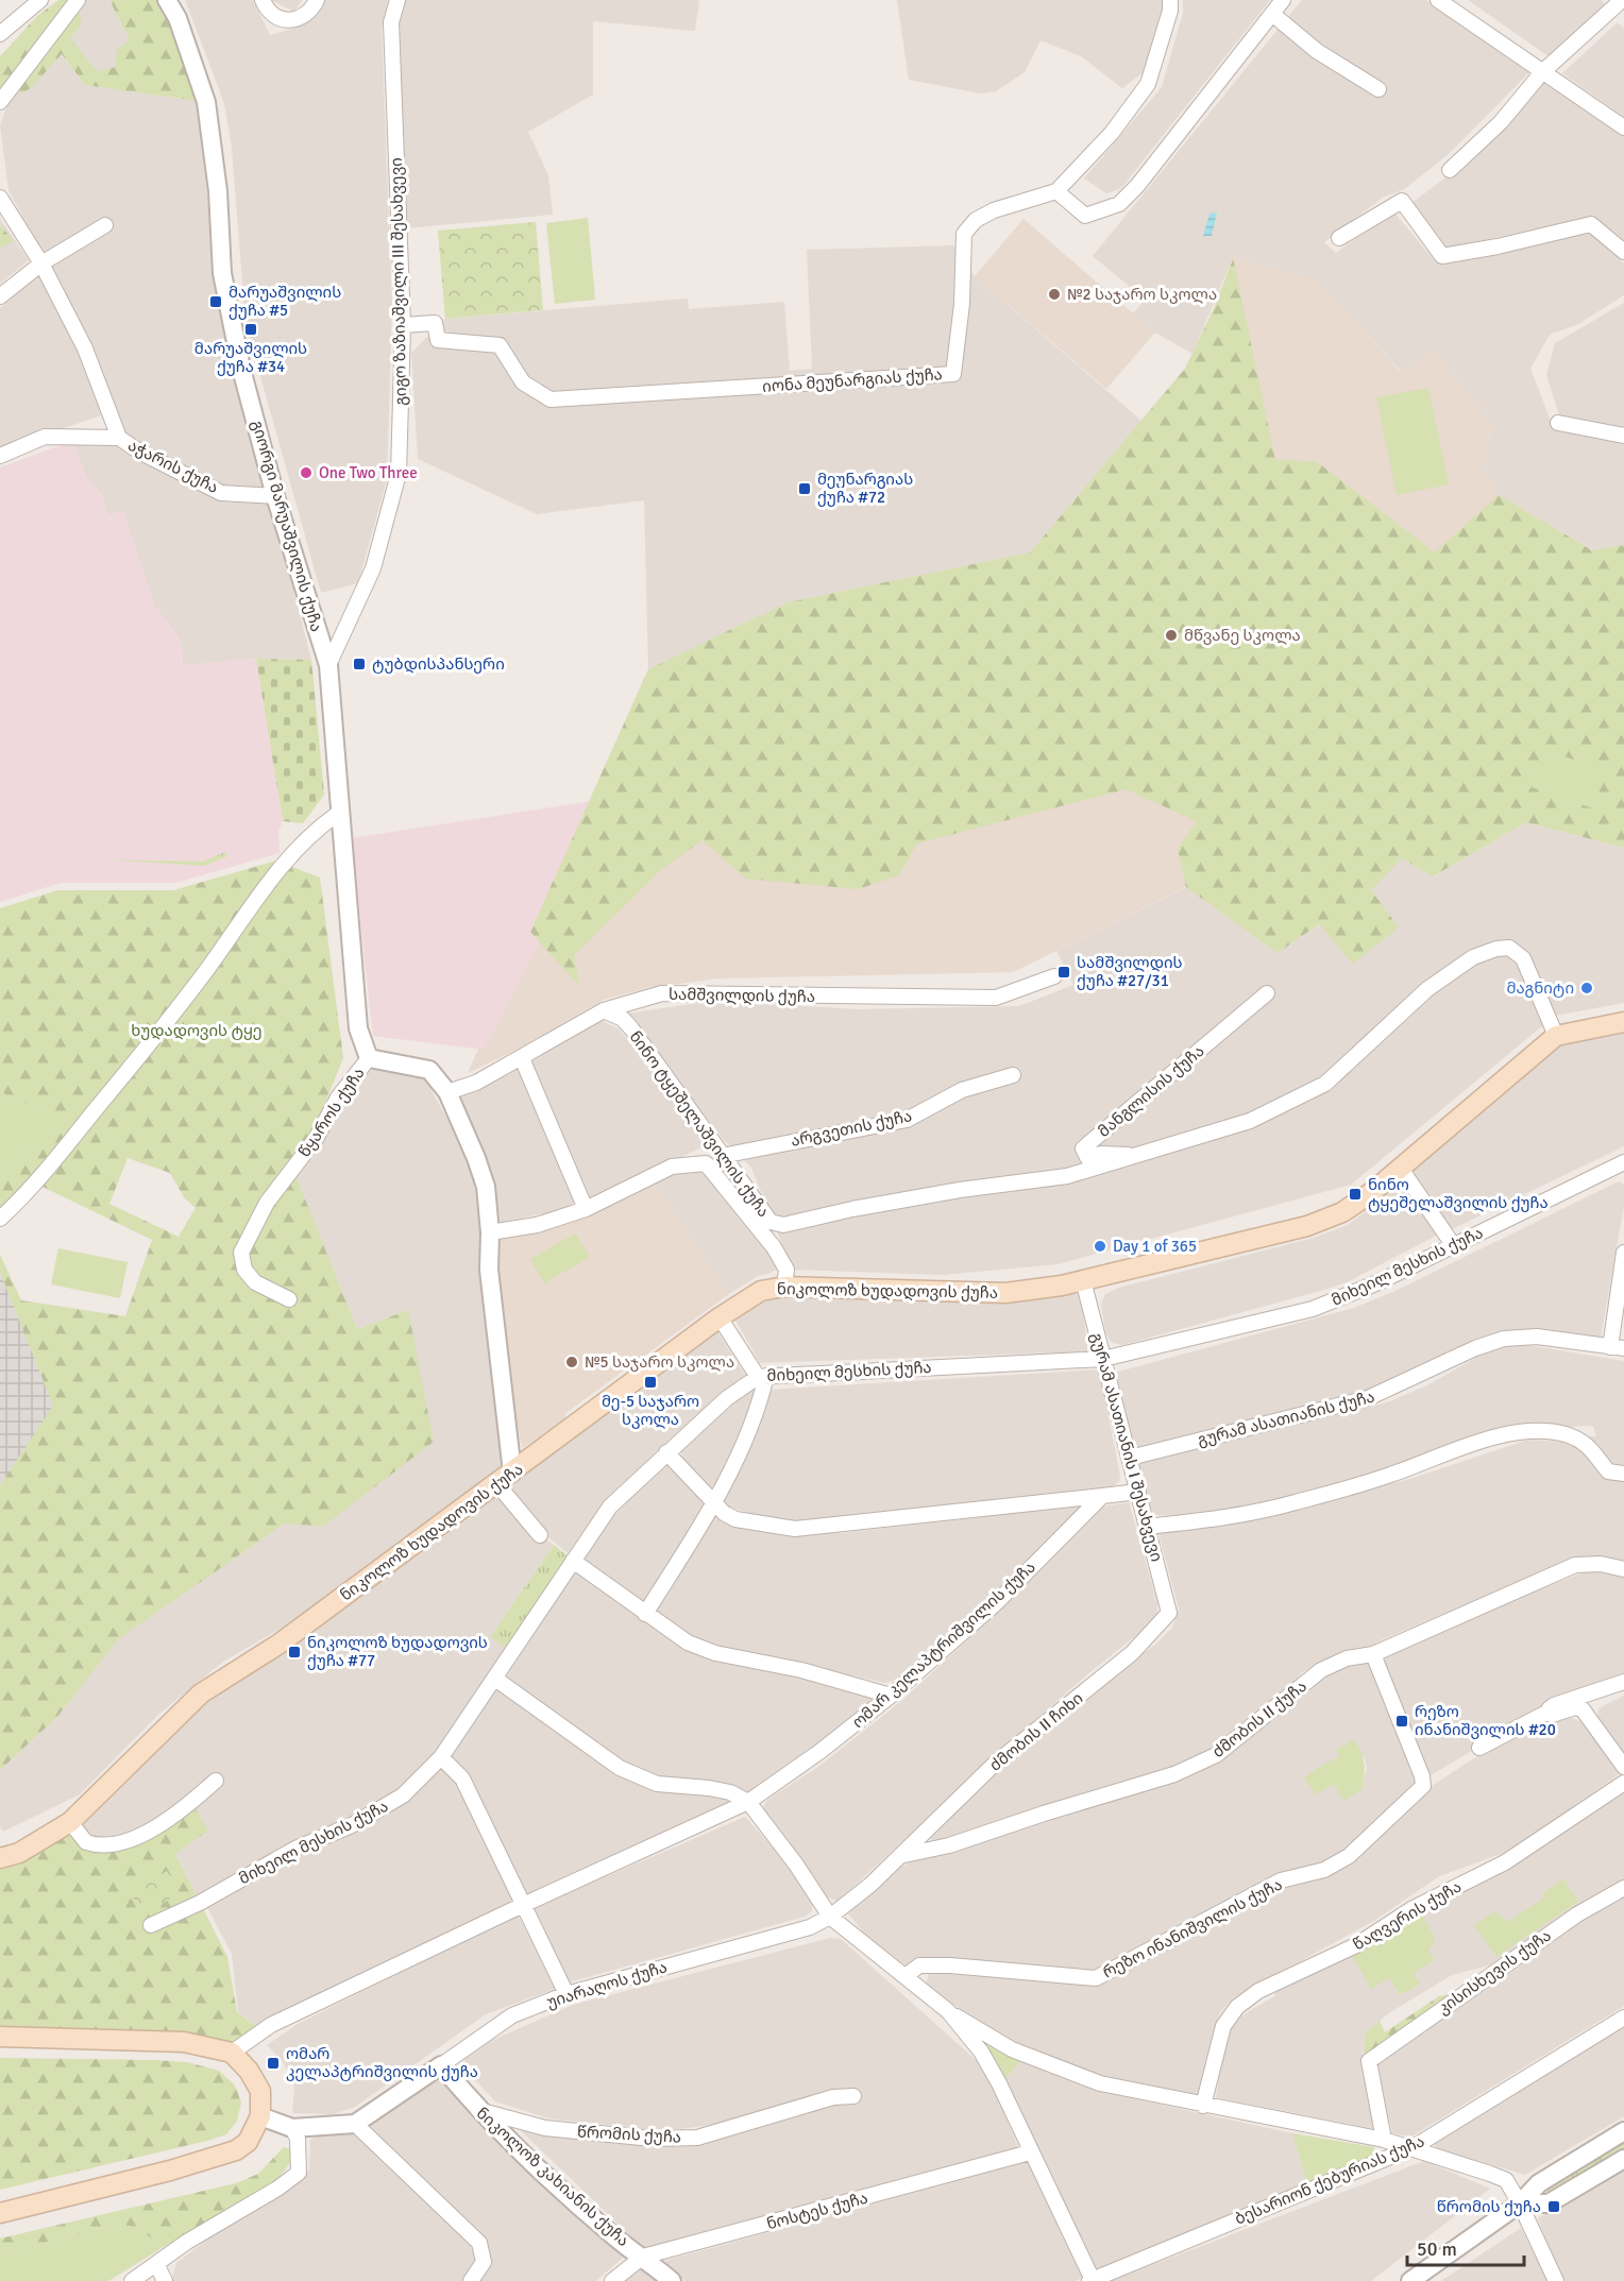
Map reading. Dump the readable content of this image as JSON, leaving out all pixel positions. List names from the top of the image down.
{
  "streets": {
    "main road": ["ნიკოლოზ ხუდადოვის ქუჩა"],
    "street": [
      "გიგო ზაზიაშვილი III შესახვევი",
      "იონა მეუნარგიას ქუჩა",
      "აჭარის ქუჩა",
      "გიორგი მარუაშვილის ქუჩა",
      "სამშვილდის ქუჩა",
      "მანგლისის ქუჩა",
      "წყაროს ქუჩა",
      "ნინო ტყეშელაშვილის ქუჩა",
      "არგვეთის ქუჩა",
      "მიხეილ მესხის ქუჩა",
      "გურამ ასათიანის ქუჩა",
      "გურამ ასათიანის I შესახვევი",
      "ომარ კელაპტრიშვილის ქუჩა",
      "ძმობის II ქუჩა",
      "ძმობის II ჩიხი",
      "წაღვერის ქუჩა",
      "რეზო ინანიშვილის ქუჩა",
      "კისისხევის ქუჩა",
      "უიარაღოს ქუჩა",
      "წრომის ქუჩა",
      "ნიკოლოზ კახიანის ქუჩა",
      "ბესარიონ ქებურიას ქუჩა",
      "ნოსტეს ქუჩა"
    ]
  },
  "crossings": [
    ["გიგო ზაზიაშვილი III შესახვევი", "იონა მეუნარგიას ქუჩა"],
    ["გიგო ზაზიაშვილი III შესახვევი", "გიორგი მარუაშვილის ქუჩა"],
    ["აჭარის ქუჩა", "გიორგი მარუაშვილის ქუჩა"],
    ["გიორგი მარუაშვილის ქუჩა", "წყაროს ქუჩა"],
    ["სამშვილდის ქუჩა", "წყაროს ქუჩა"],
    ["სამშვილდის ქუჩა", "ნინო ტყეშელაშვილის ქუჩა"],
    ["მანგლისის ქუჩა", "ნინო ტყეშელაშვილის ქუჩა"],
    ["წყაროს ქუჩა", "ნიკოლოზ ხუდადოვის ქუჩა"],
    ["ნინო ტყეშელაშვილის ქუჩა", "არგვეთის ქუჩა"],
    ["ნინო ტყეშელაშვილის ქუჩა", "ნიკოლოზ ხუდადოვის ქუჩა"],
    ["მიხეილ მესხის ქუჩა", "გურამ ასათიანის I შესახვევი"],
    ["ნიკოლოზ ხუდადოვის ქუჩა", "გურამ ასათიანის I შესახვევი"],
    ["გურამ ასათიანის ქუჩა", "გურამ ასათიანის I შესახვევი"],
    ["გურამ ასათიანის I შესახვევი", "ძმობის II ჩიხი"],
    ["ძმობის II ქუჩა", "ძმობის II ჩიხი"],
    ["ძმობის II ქუჩა", "რეზო ინანიშვილის ქუჩა"],
    ["ძმობის II ქუჩა", "უიარაღოს ქუჩა"],
    ["უიარაღოს ქუჩა", "ნიკოლოზ კახიანის ქუჩა"],
    ["წრომის ქუჩა", "ნიკოლოზ კახიანის ქუჩა"],
    ["ნიკოლოზ კახიანის ქუჩა", "ნოსტეს ქუჩა"]
  ],
  "parks": ["ხუდადოვის ტყე"],
  "places": {
    "other": [
      "№2 საჯარო სკოლა",
      "One Two Three",
      "მწვანე სკოლა",
      "მაგნიტი",
      "Day 1 of 365",
      "№5 საჯარო სკოლა"
    ],
    "transit": [
      "მარუაშვილის ქუჩა #5",
      "მარუაშვილის ქუჩა #34",
      "მეუნარგიას ქუჩა #72",
      "ტუბდისპანსერი",
      "სამშვილდის ქუჩა #27/31",
      "ნინო ტყეშელაშვილის ქუჩა",
      "მე-5 საჯარო სკოლა",
      "ნიკოლოზ ხუდადოვის ქუჩა #77",
      "რეზო ინანიშვილის #20",
      "ომარ კელაპტრიშვილის ქუჩა",
      "წრომის ქუჩა"
    ]
  },
  "scale_bar": "50 m"
}
